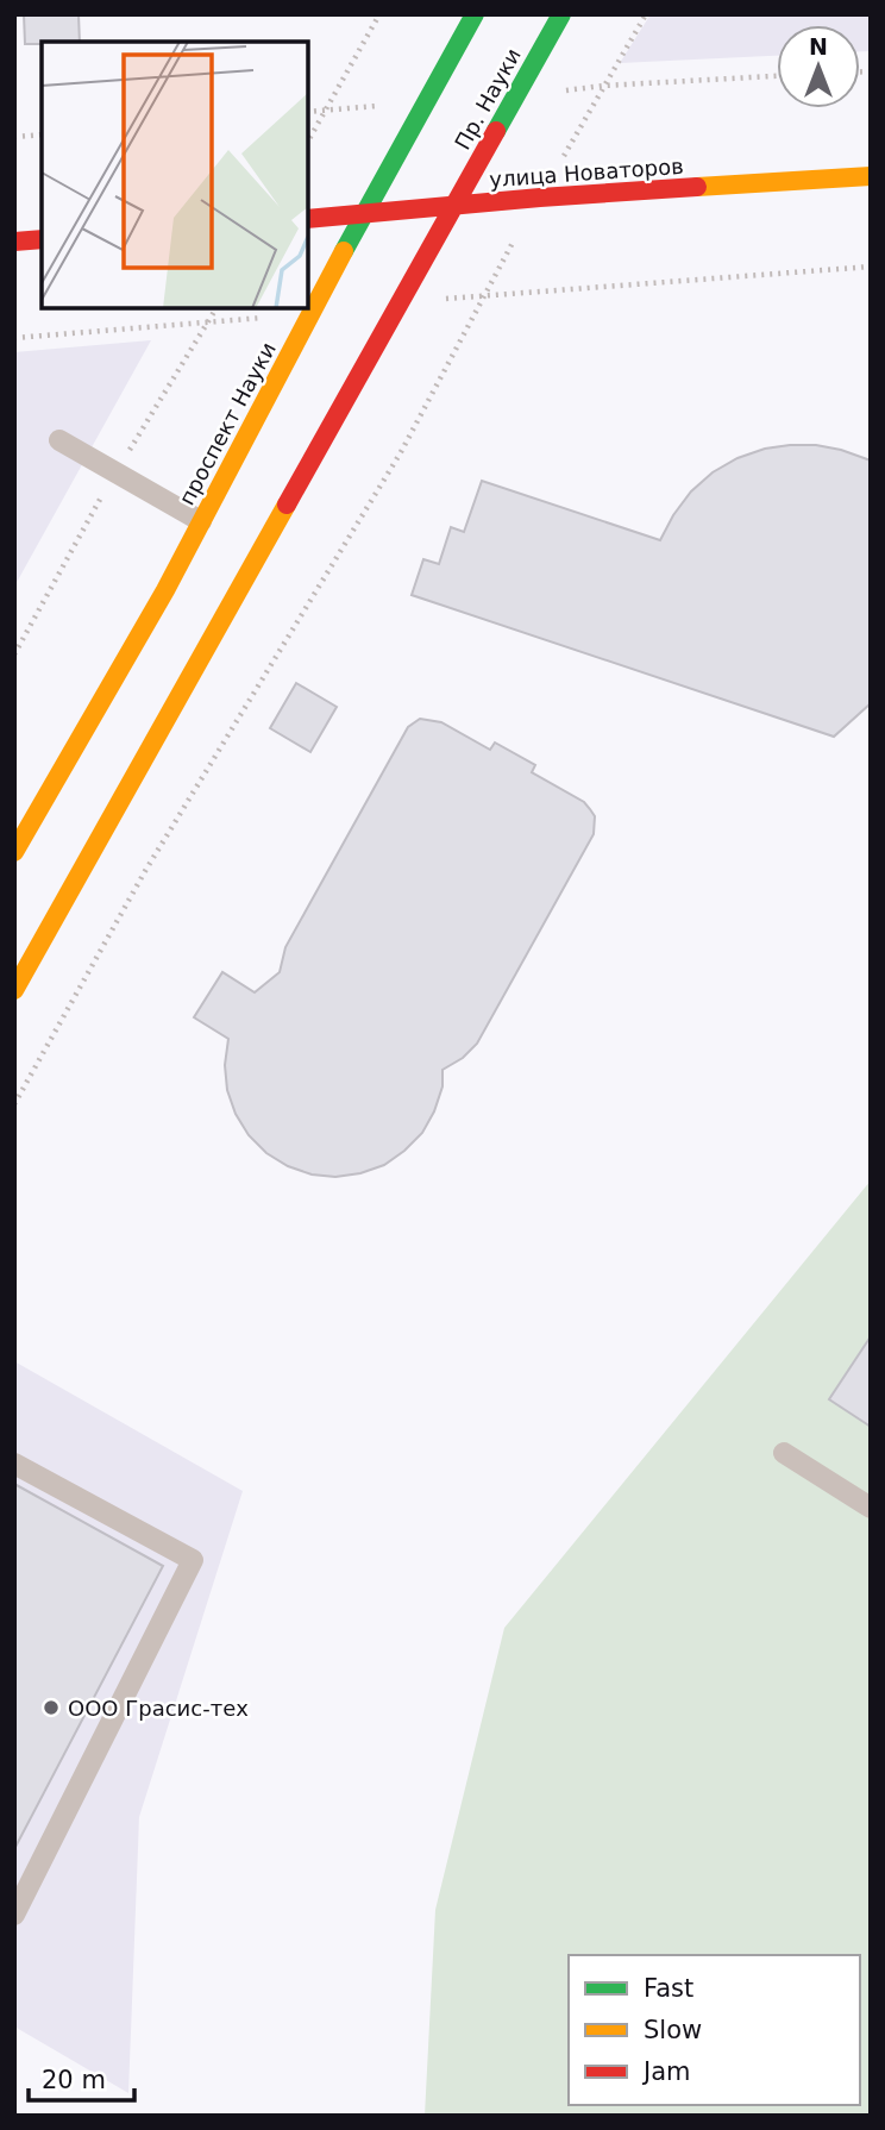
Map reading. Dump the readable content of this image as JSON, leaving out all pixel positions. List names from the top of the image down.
{
  "streets": {
    "street": ["Пр. Науки", "улица Новаторов", "проспект Науки"]
  },
  "crossings": [
    ["Пр. Науки", "улица Новаторов"],
    ["улица Новаторов", "проспект Науки"]
  ],
  "places": ["ООО Грасис-тех"],
  "legend": ["Fast", "Slow", "Jam"],
  "scale_bar": "20 m",
  "north": "top"
}
